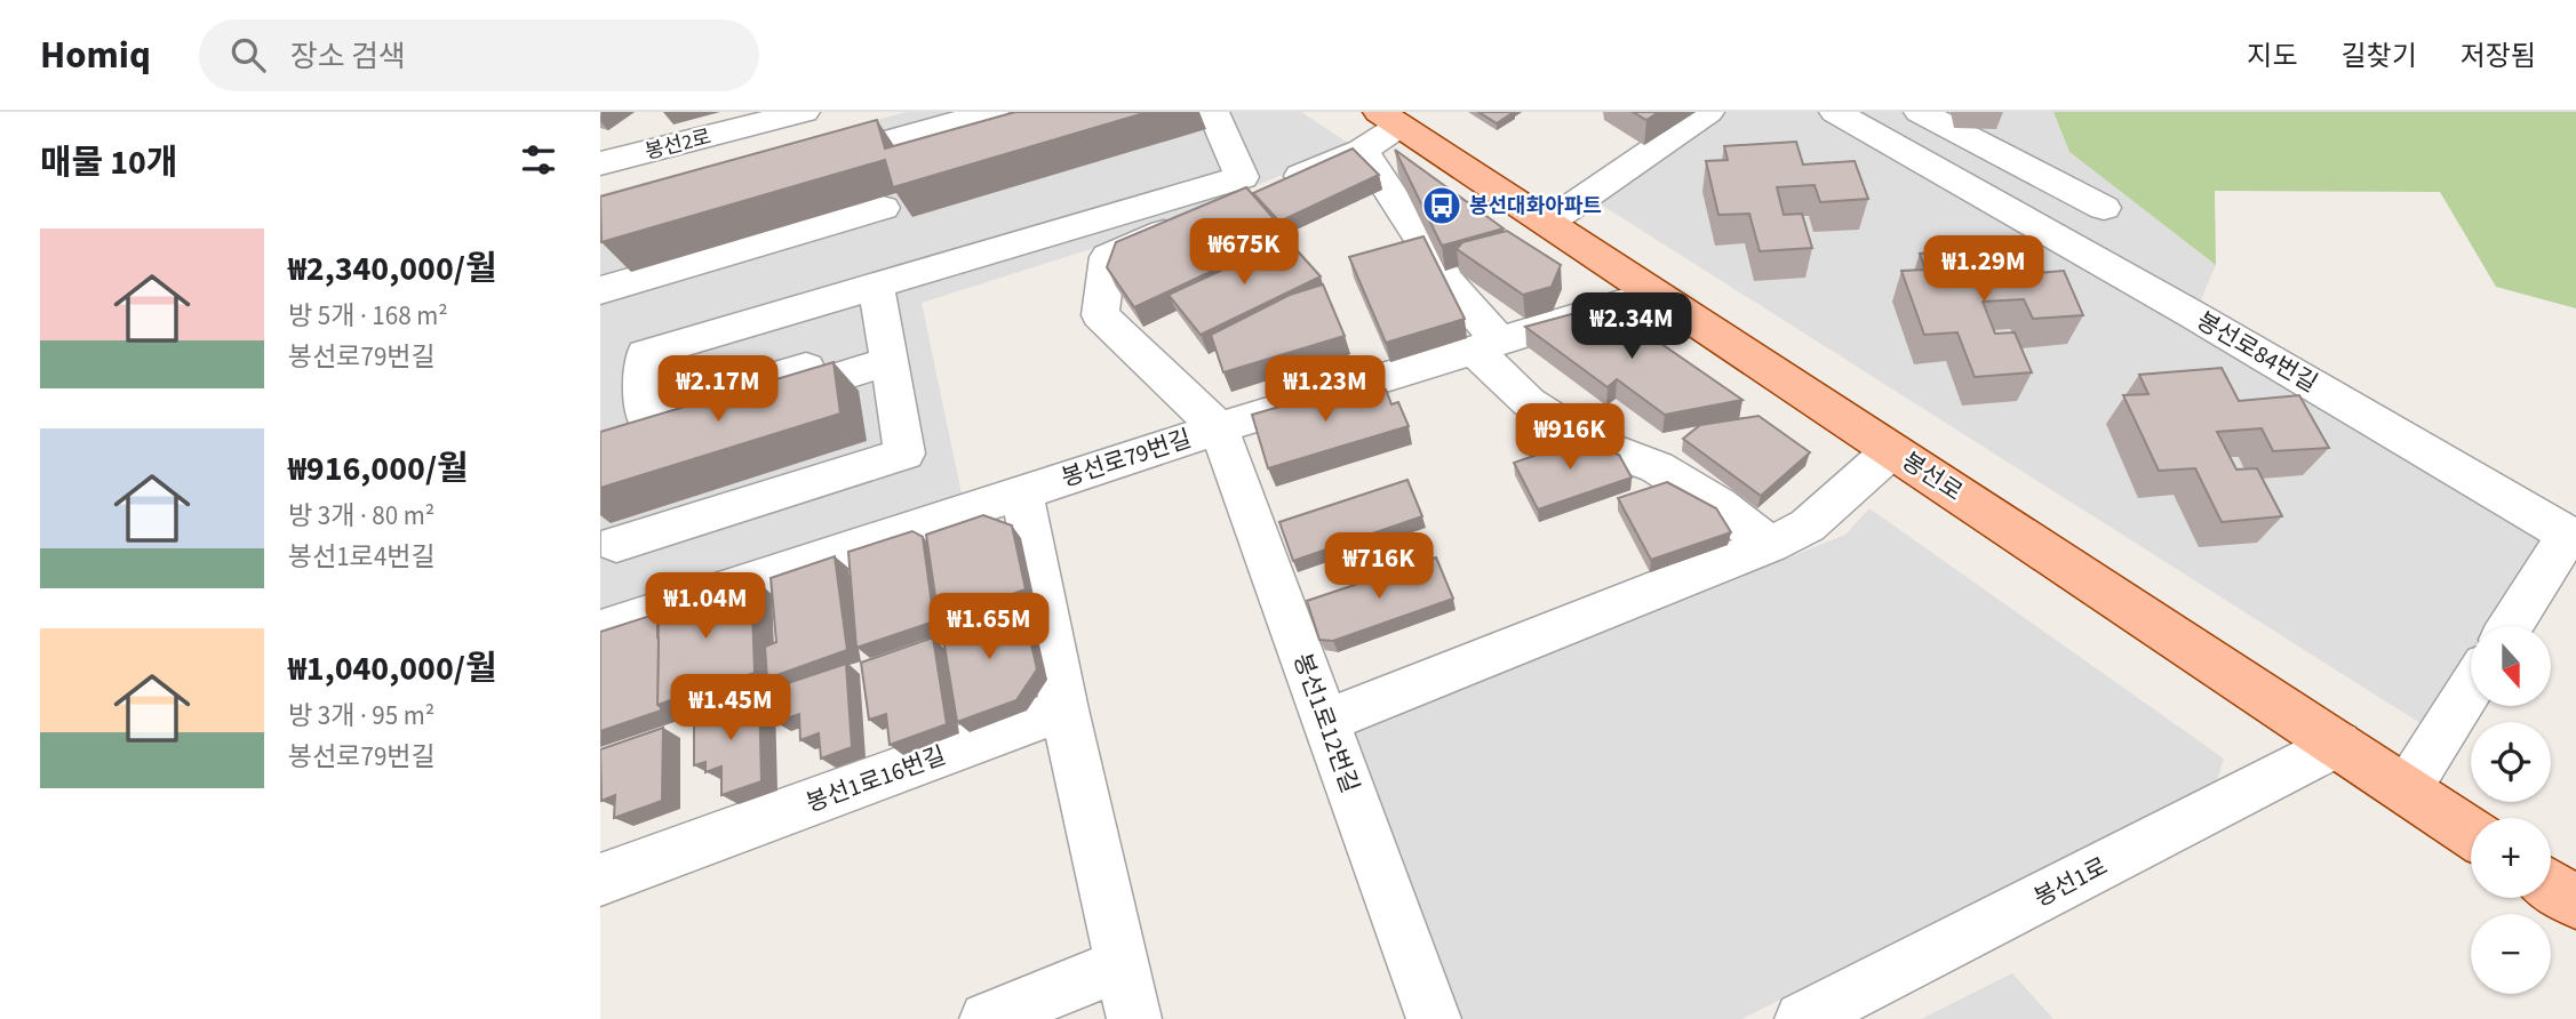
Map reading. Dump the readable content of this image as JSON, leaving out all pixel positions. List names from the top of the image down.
{
  "streets": {
    "main road": ["봉선로"],
    "street": [
      "봉선2로",
      "봉선로84번길",
      "봉선로79번길",
      "봉선1로12번길",
      "봉선1로16번길",
      "봉선1로"
    ]
  },
  "crossings": [
    ["봉선로79번길", "봉선로"],
    ["봉선로79번길", "봉선1로12번길"],
    ["봉선로", "봉선1로"]
  ],
  "places": {
    "bus stop": ["봉선대화아파트"]
  },
  "north": "bottom",
  "page": {
    "header": "Homiq",
    "search": "장소 검색",
    "nav": ["지도", "길찾기", "저장됨"],
    "heading": "매물 10개",
    "list": [
      {
        "name": "₩2,340,000/월",
        "note": "방 5개 · 168 m² · 봉선로79번길"
      },
      {
        "name": "₩916,000/월",
        "note": "방 3개 · 80 m² · 봉선1로4번길"
      },
      {
        "name": "₩1,040,000/월",
        "note": "방 3개 · 95 m² · 봉선로79번길"
      }
    ],
    "price": [
      "₩675K",
      "₩1.29M",
      "₩2.34M",
      "₩2.17M",
      "₩1.23M",
      "₩916K",
      "₩716K",
      "₩1.04M",
      "₩1.65M",
      "₩1.45M"
    ],
    "map_buttons": ["+", "−"]
  }
}
